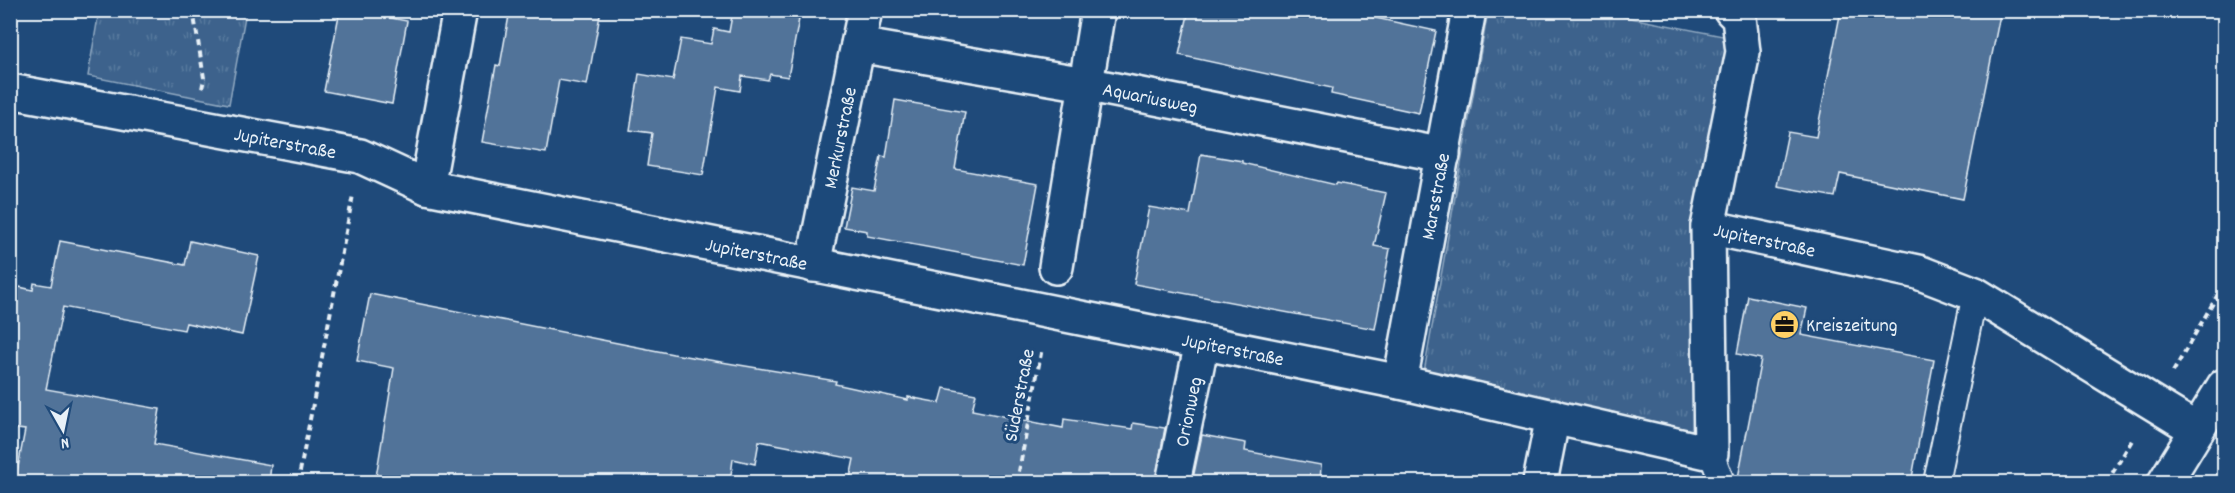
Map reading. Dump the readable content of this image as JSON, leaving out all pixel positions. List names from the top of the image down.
{
  "streets": {
    "street": [
      "Aquariusweg",
      "Merkurstraße",
      "Jupiterstraße",
      "Marsstraße",
      "Orionweg"
    ],
    "path": ["Süderstraße"]
  },
  "crossings": [
    ["Aquariusweg", "Merkurstraße"],
    ["Aquariusweg", "Marsstraße"],
    ["Merkurstraße", "Jupiterstraße"],
    ["Jupiterstraße", "Marsstraße"],
    ["Jupiterstraße", "Süderstraße"],
    ["Jupiterstraße", "Orionweg"]
  ],
  "places": {
    "office": ["Kreiszeitung"]
  },
  "north": "bottom"
}
